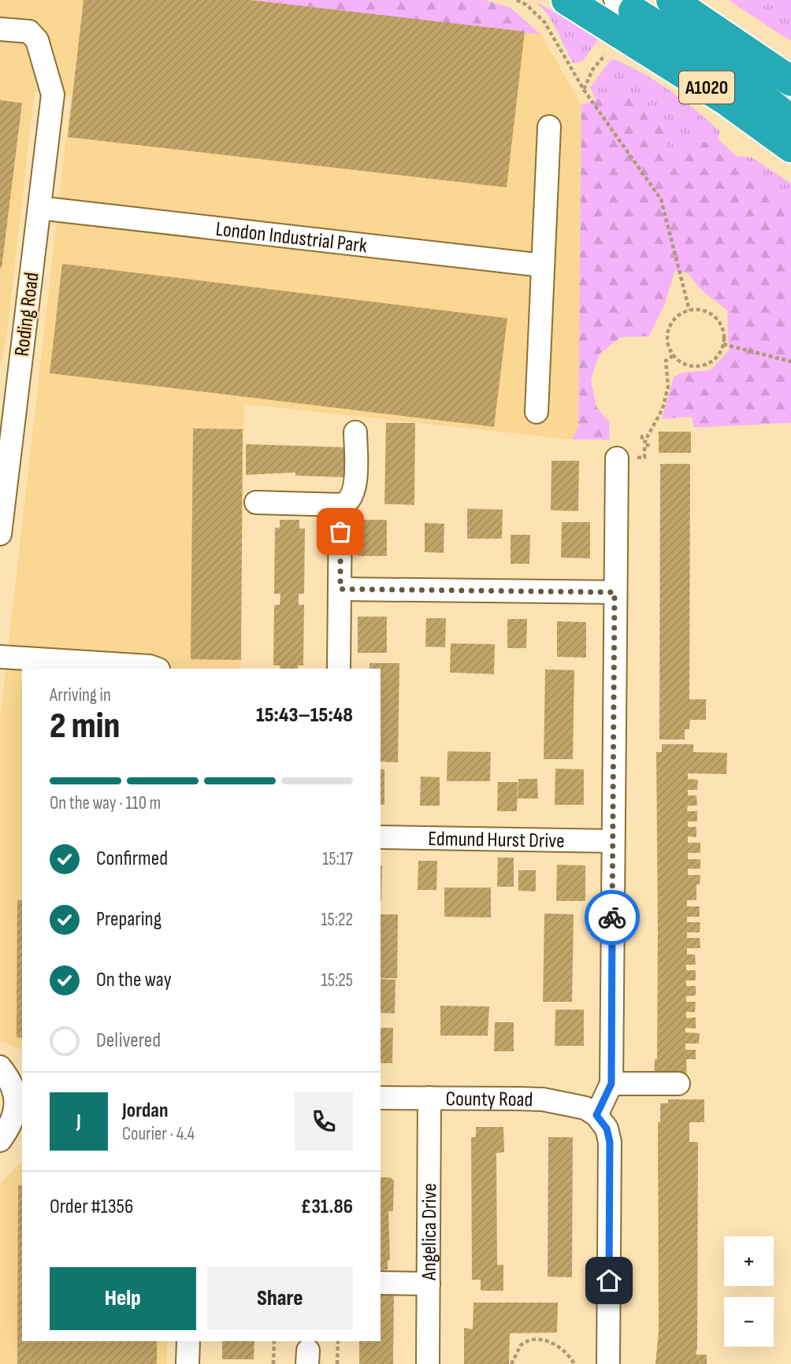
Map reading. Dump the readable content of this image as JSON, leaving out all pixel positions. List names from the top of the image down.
{
  "streets": {
    "highway": ["A1020"],
    "street": [
      "London Industrial Park",
      "Roding Road",
      "Edmund Hurst Drive",
      "County Road",
      "Angelica Drive"
    ]
  },
  "crossings": [
    ["London Industrial Park", "Roding Road"],
    ["County Road", "Angelica Drive"]
  ],
  "page": {
    "heading": ["2 min", "Arriving in", "15:43–15:48"],
    "panel": [
      "Jordan",
      "Courier · 4.4",
      "Order #1356",
      "£31.86"
    ],
    "bar": "On the way · 110 m",
    "list": [
      ["Confirmed", "15:17"],
      ["Preparing", "15:22"],
      ["On the way", "15:25"],
      "Delivered"
    ],
    "round": "J",
    "map_buttons": ["+", "−"],
    "buttons": ["Help", "Share"]
  }
}
